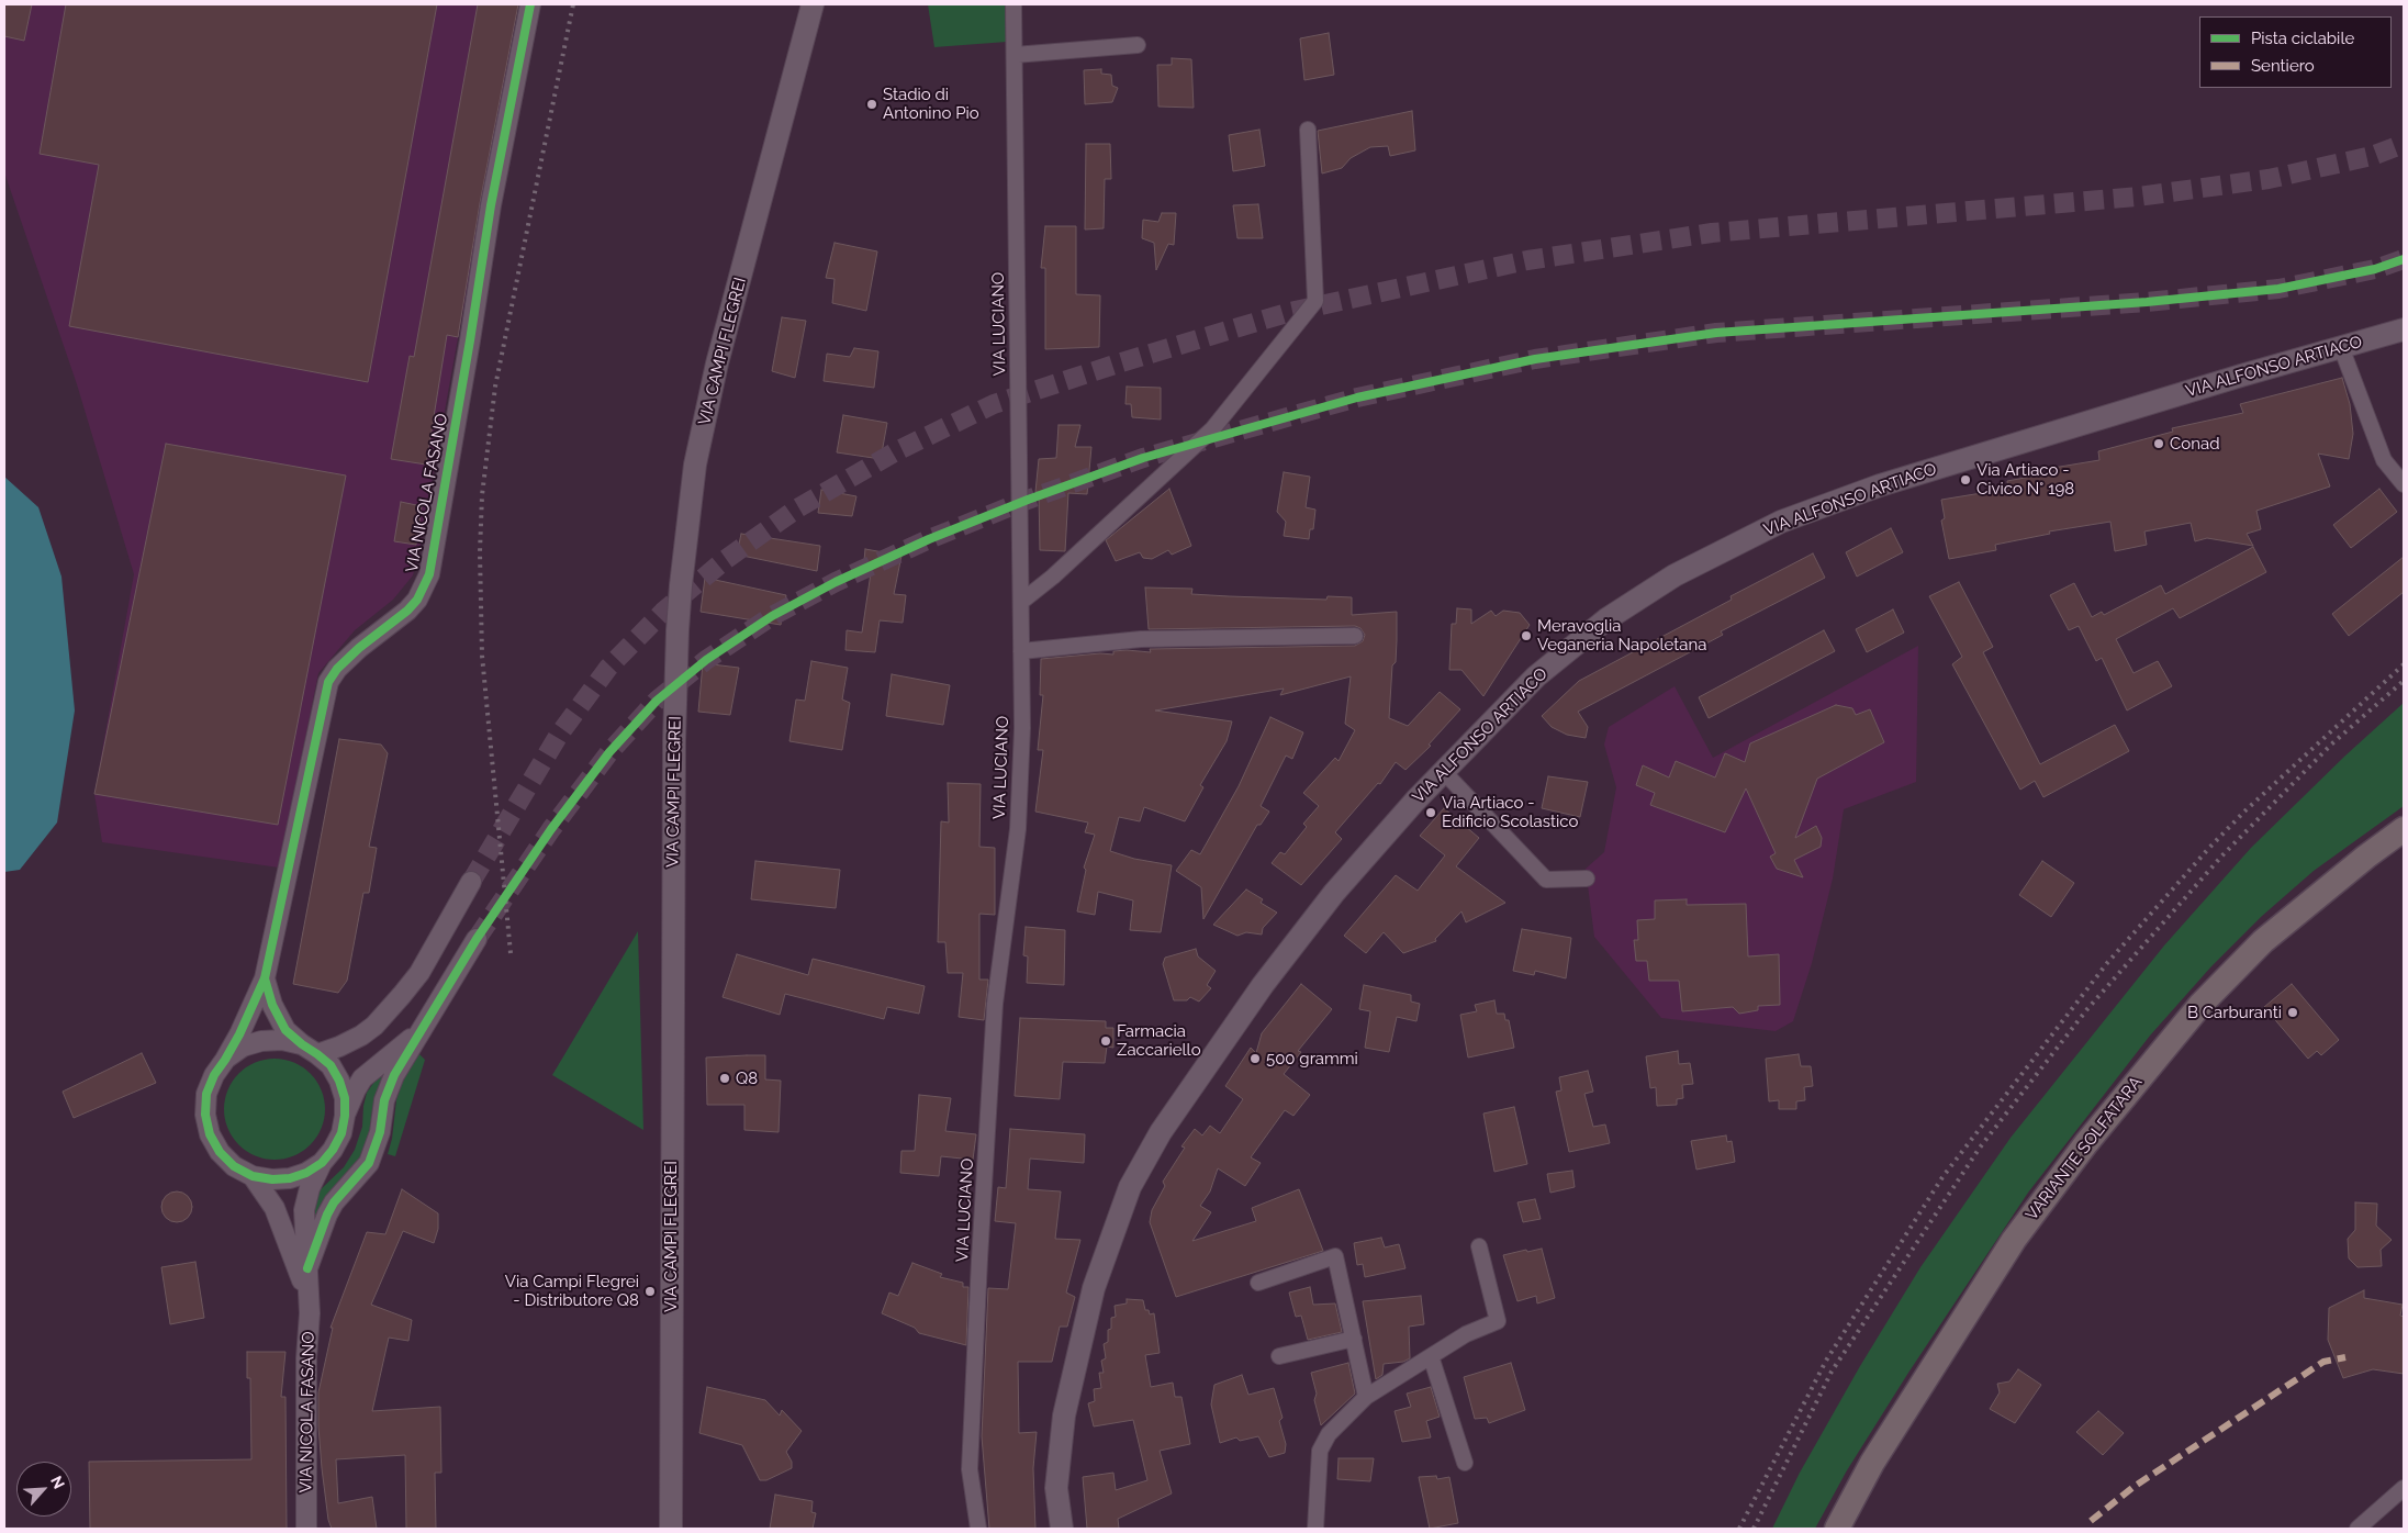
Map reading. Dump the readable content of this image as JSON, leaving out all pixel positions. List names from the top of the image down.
{
  "streets": {
    "main road": ["VIA CAMPI FLEGREI", "VIA ALFONSO ARTIACO", "VARIANTE SOLFATARA"],
    "street": ["VIA LUCIANO", "VIA NICOLA FASANO"]
  },
  "places": [
    "Stadio di Antonino Pio",
    "Conad",
    "Via Artiaco - Civico N° 198",
    "Meravoglia Veganeria Napoletana",
    "Via Artiaco - Edificio Scolastico",
    "B Carburanti",
    "Farmacia Zaccariello",
    "500 grammi",
    "Q8",
    "Via Campi Flegrei - Distributore Q8"
  ],
  "legend": ["Pista ciclabile", "Sentiero"],
  "north": "top right"
}
